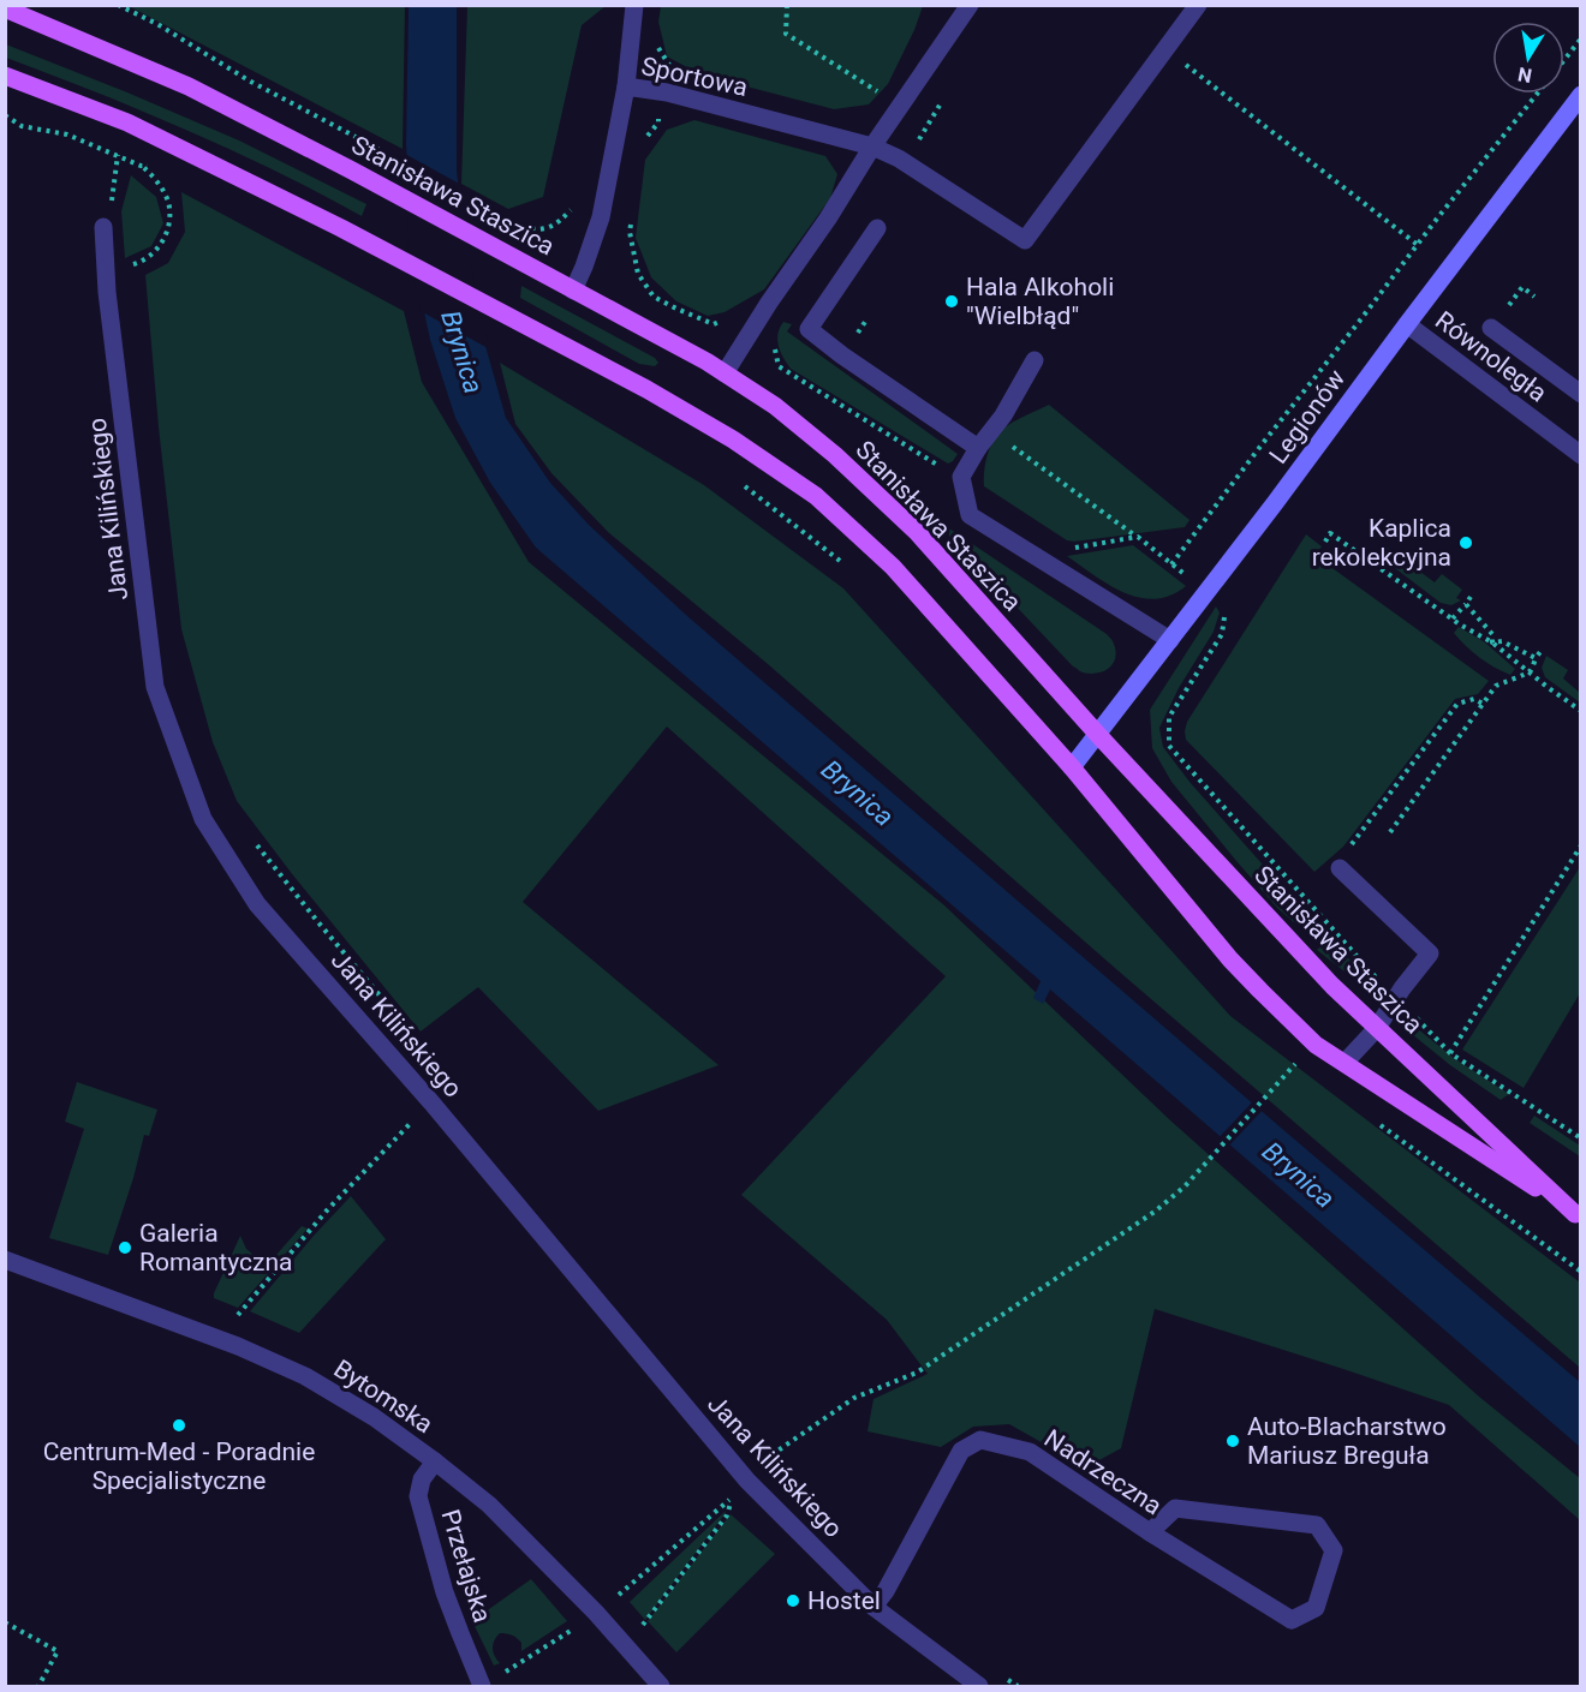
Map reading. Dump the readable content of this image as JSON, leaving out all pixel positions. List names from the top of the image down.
{
  "streets": {
    "main road": ["Stanisława Staszica"],
    "street": [
      "Sportowa",
      "Równoległa",
      "Legionów",
      "Jana Kilińskiego",
      "Bytomska",
      "Nadrzeczna",
      "Przełajska"
    ]
  },
  "crossings": [
    ["Sportowa", "Stanisława Staszica"],
    ["Stanisława Staszica", "Legionów"],
    ["Równoległa", "Legionów"],
    ["Jana Kilińskiego", "Nadrzeczna"],
    ["Bytomska", "Przełajska"]
  ],
  "water": ["Brynica"],
  "places": [
    "Hala Alkoholi \"Wielbłąd\"",
    "Kaplica rekolekcyjna",
    "Galeria Romantyczna",
    "Centrum-Med - Poradnie Specjalistyczne",
    "Auto-Blacharstwo Mariusz Breguła",
    "Hostel"
  ],
  "north": "bottom"
}
